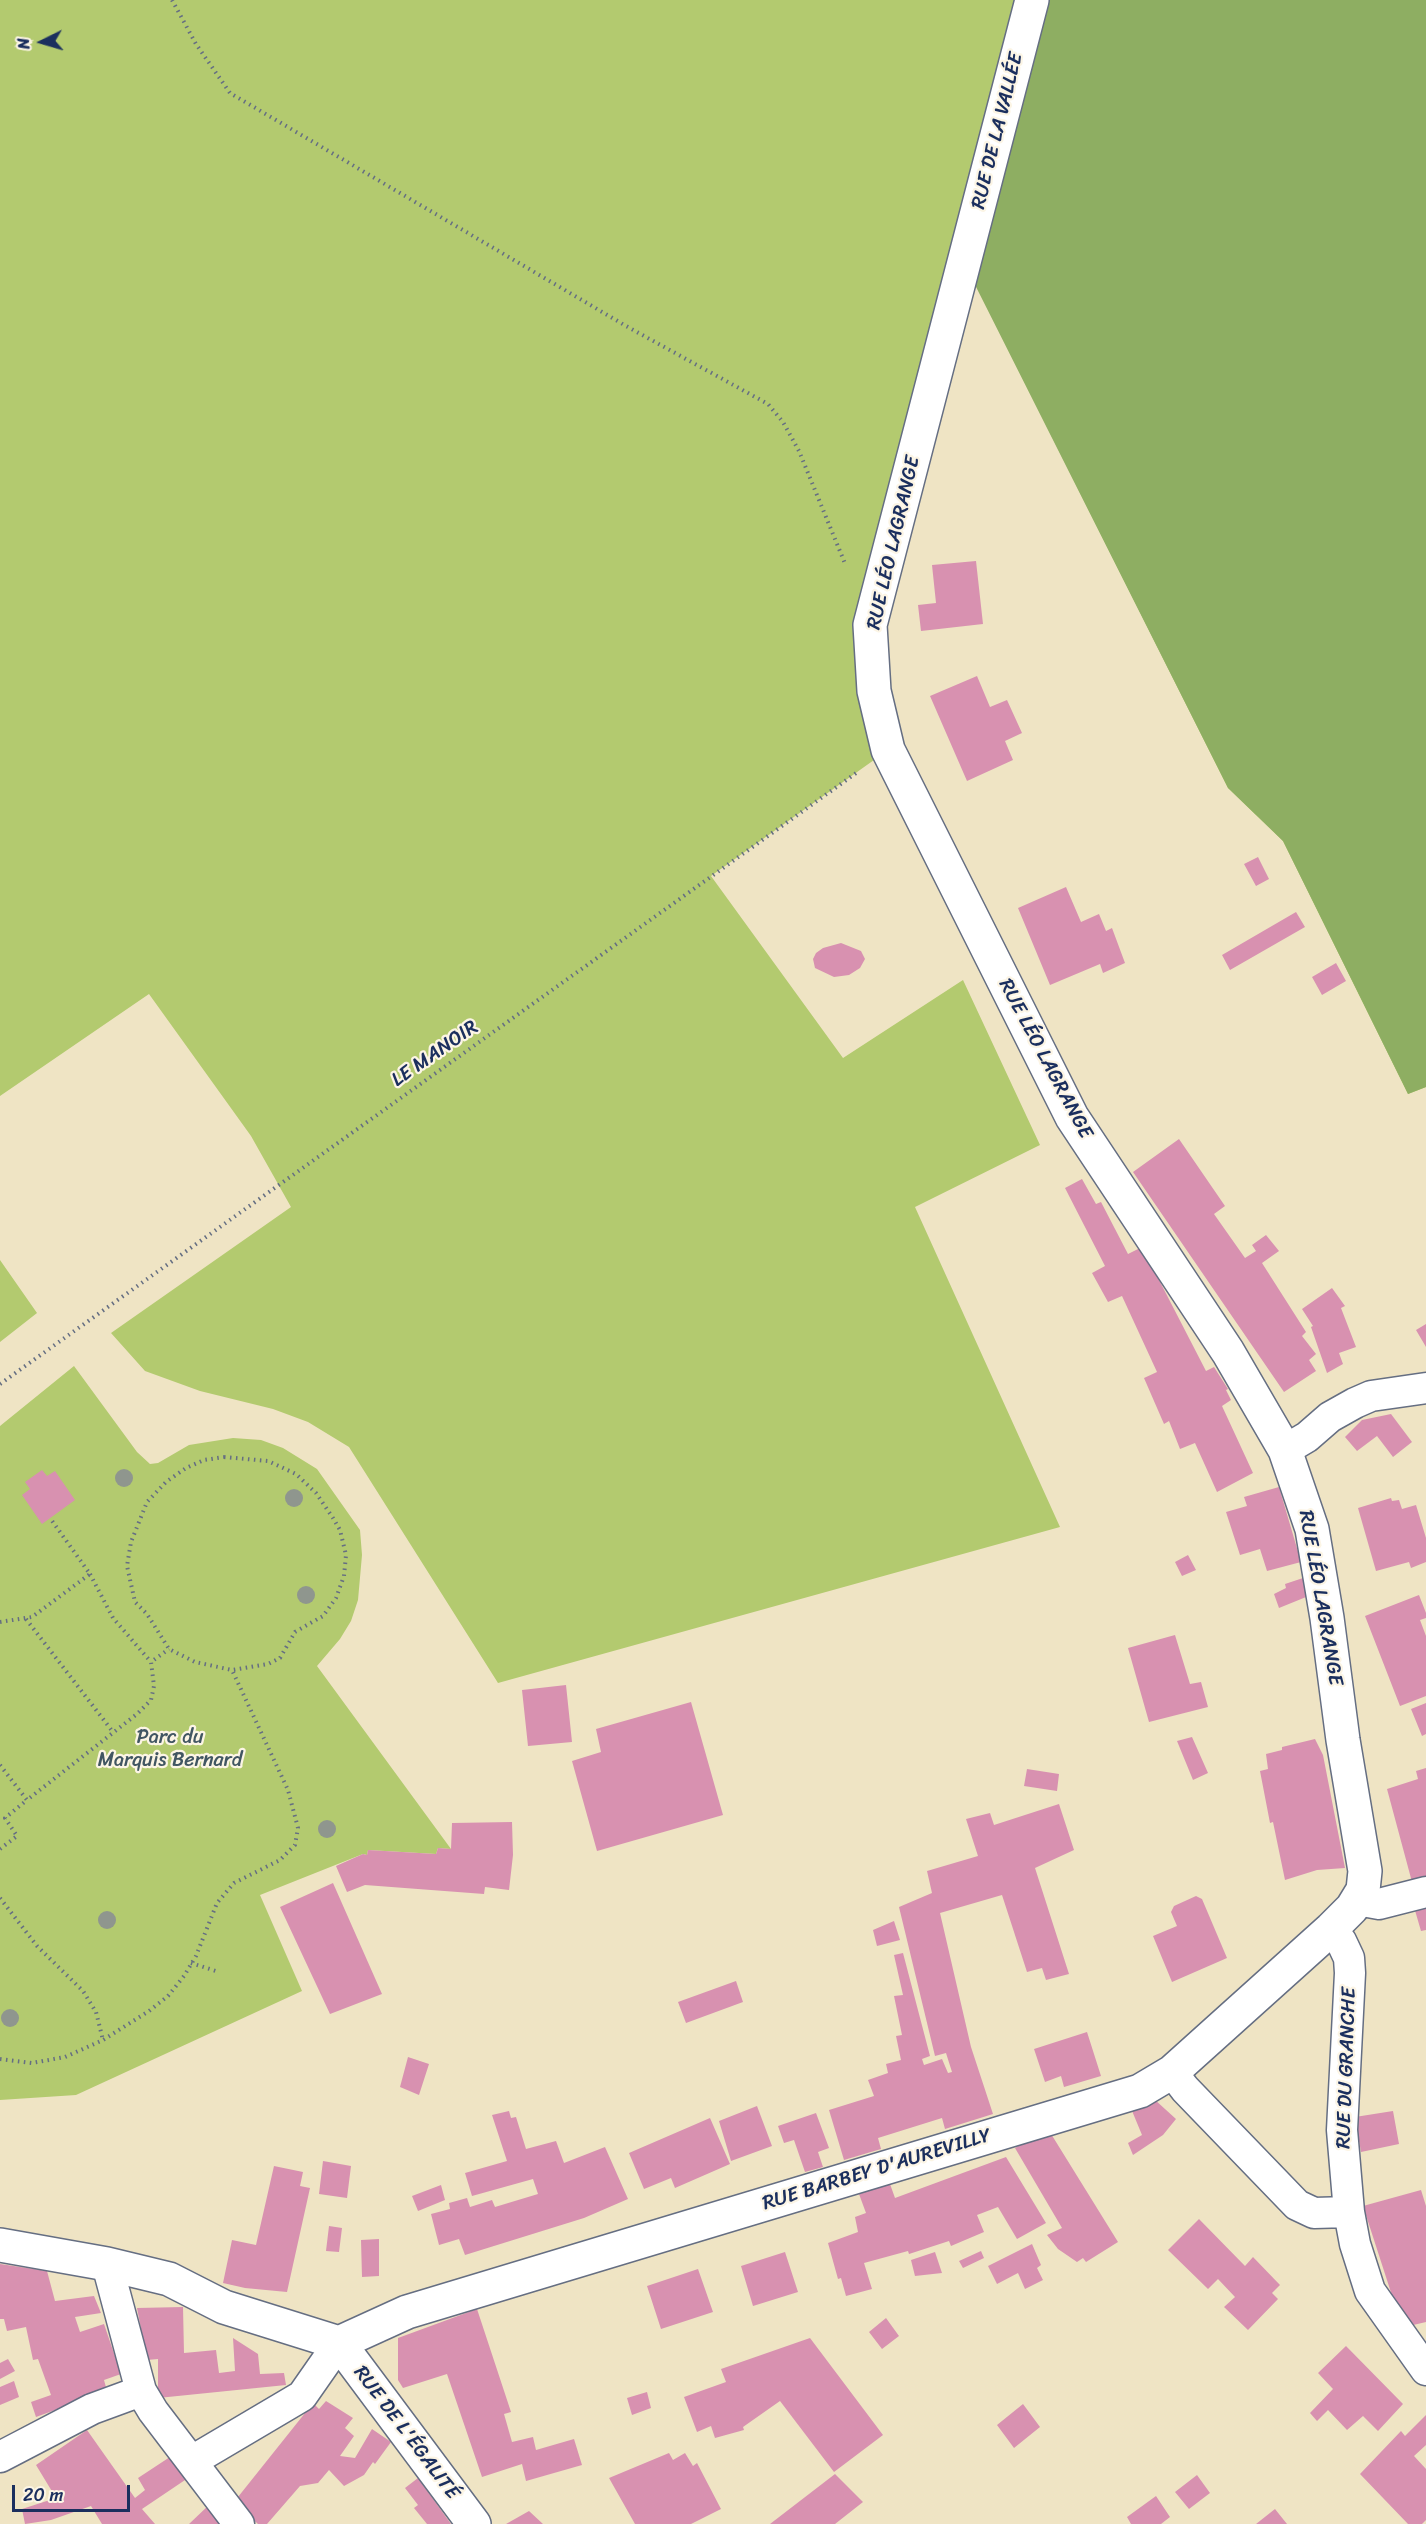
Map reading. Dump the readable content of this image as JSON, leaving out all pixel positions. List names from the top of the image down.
{
  "streets": {
    "street": [
      "RUE DE LA VALLÉE",
      "RUE LÉO LAGRANGE",
      "RUE DU GRANCHE",
      "RUE BARBEY D'AUREVILLY",
      "RUE DE L'ÉGALITÉ"
    ],
    "path": ["LE MANOIR"]
  },
  "crossings": [
    ["RUE DE LA VALLÉE", "RUE LÉO LAGRANGE"],
    ["RUE LÉO LAGRANGE", "LE MANOIR"],
    ["RUE LÉO LAGRANGE", "RUE BARBEY D'AUREVILLY"],
    ["RUE DU GRANCHE", "RUE BARBEY D'AUREVILLY"],
    ["RUE BARBEY D'AUREVILLY", "RUE DE L'ÉGALITÉ"]
  ],
  "parks": ["Parc du Marquis Bernard"],
  "scale_bar": "20 m",
  "north": "left"
}
